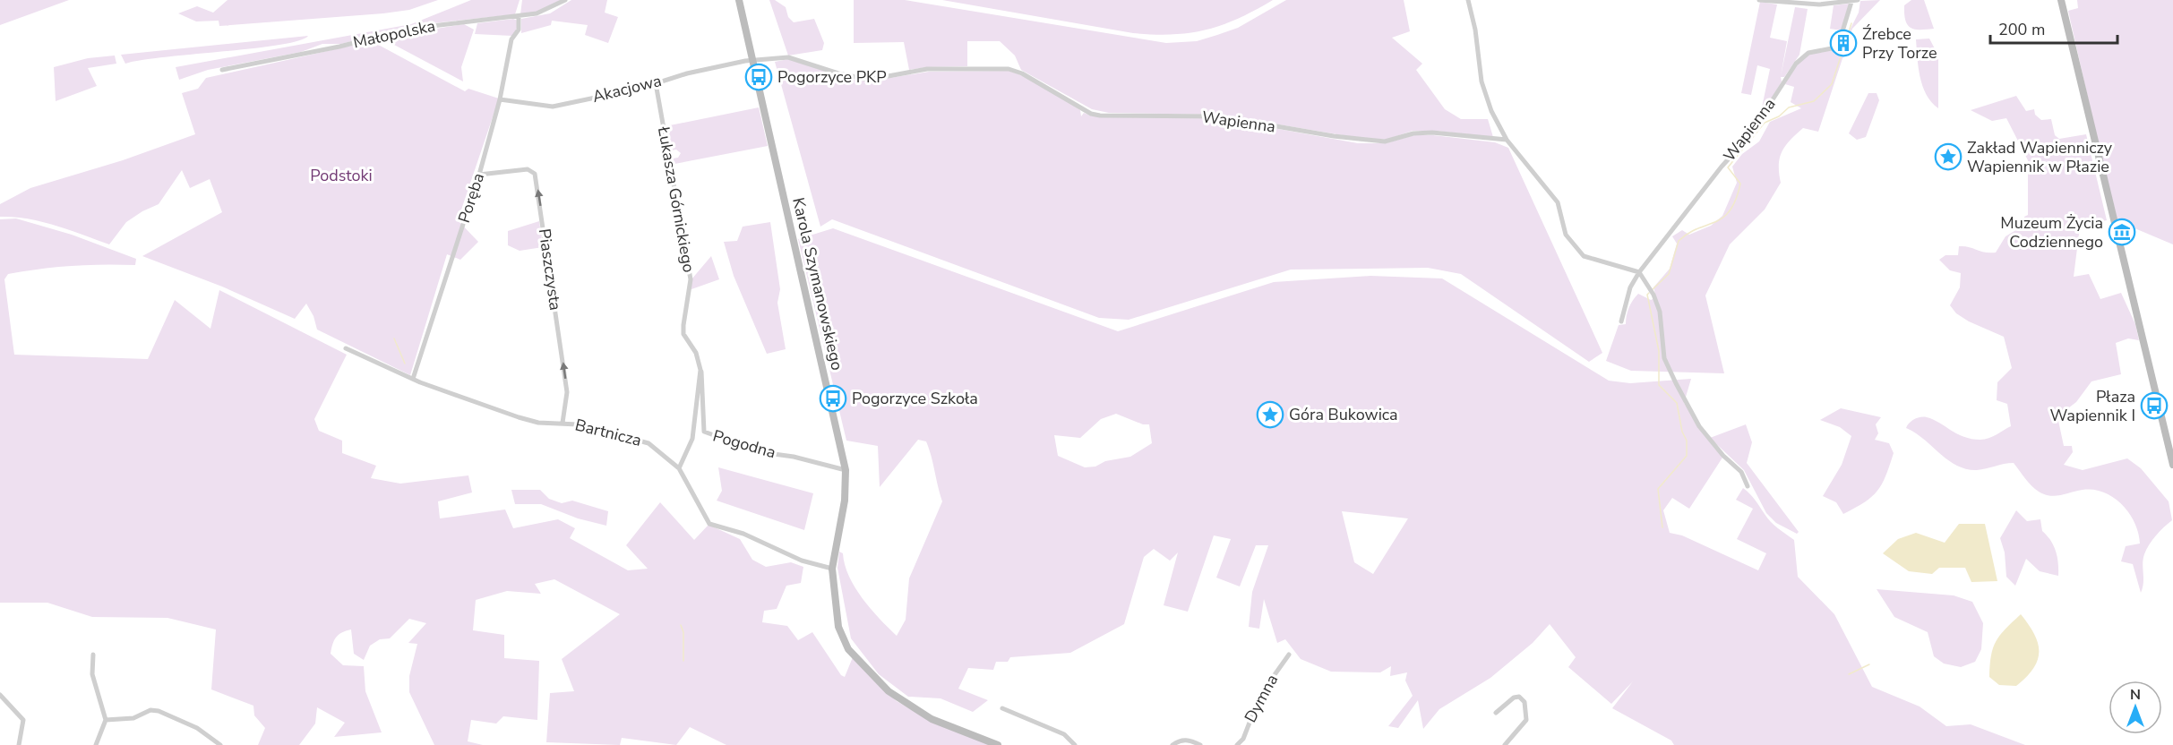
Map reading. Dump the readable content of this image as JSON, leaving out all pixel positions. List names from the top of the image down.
{
  "streets": {
    "street": [
      "Małopolska",
      "Akacjowa",
      "Wapienna",
      "Poręba",
      "Łukasza Górnickiego",
      "Piaszczysta",
      "Karola Szymanowskiego",
      "Bartnicza",
      "Pogodna",
      "Dymna"
    ]
  },
  "crossings": [
    ["Małopolska", "Poręba"],
    ["Akacjowa", "Wapienna"],
    ["Akacjowa", "Poręba"],
    ["Akacjowa", "Łukasza Górnickiego"],
    ["Akacjowa", "Karola Szymanowskiego"],
    ["Wapienna", "Karola Szymanowskiego"],
    ["Poręba", "Piaszczysta"],
    ["Poręba", "Bartnicza"],
    ["Łukasza Górnickiego", "Bartnicza"],
    ["Łukasza Górnickiego", "Pogodna"],
    ["Piaszczysta", "Bartnicza"],
    ["Karola Szymanowskiego", "Bartnicza"],
    ["Karola Szymanowskiego", "Pogodna"]
  ],
  "one_way": ["Piaszczysta"],
  "parks": ["Podstoki"],
  "places": {
    "building": ["Źrebce Przy Torze"],
    "bus stop": ["Pogorzyce PKP", "Pogorzyce Szkoła", "Płaza Wapiennik I"],
    "place": ["Zakład Wapienniczy Wapiennik w Płazie", "Góra Bukowica"],
    "museum": ["Muzeum Życia Codziennego"]
  },
  "scale_bar": "200 m",
  "north": "top"
}
